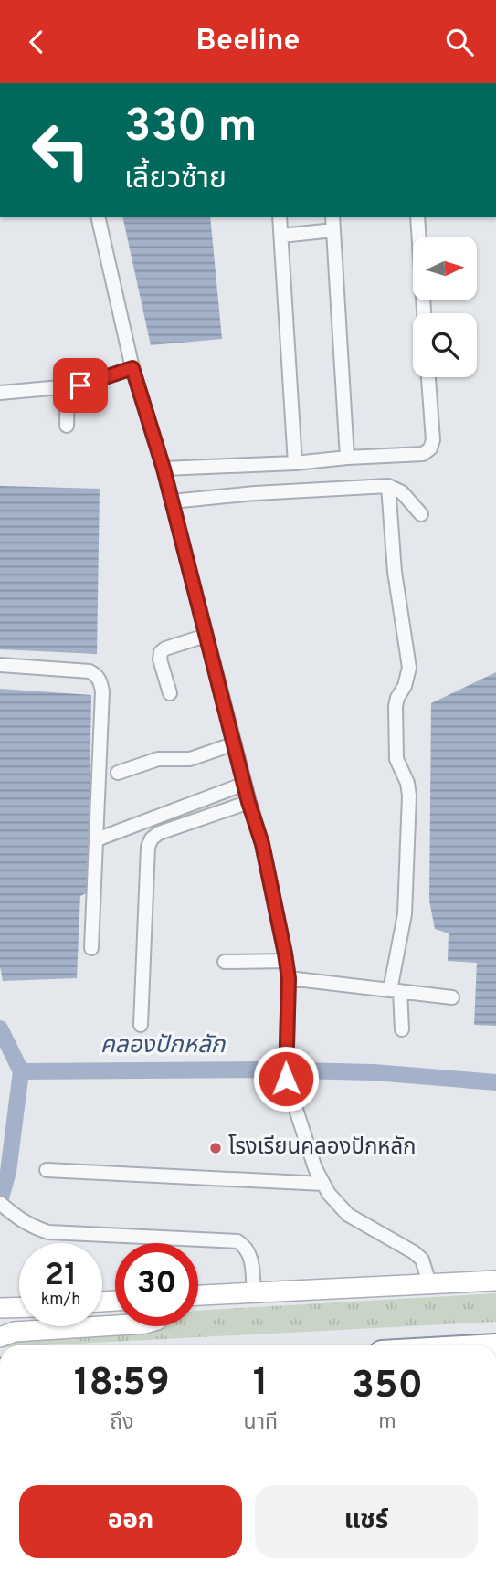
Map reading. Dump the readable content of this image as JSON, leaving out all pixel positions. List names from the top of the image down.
{
  "water": ["คลองปักหลัก"],
  "places": ["โรงเรียนคลองปักหลัก"],
  "north": "right",
  "page": {
    "header": "Beeline",
    "turn": ["330 m", "เลี้ยวซ้าย"],
    "speed": "21 km/h",
    "limit": "30",
    "eta": [
      "18:59",
      "ถึง",
      "1",
      "นาที",
      "350",
      "m"
    ],
    "buttons": ["ออก", "แชร์"]
  }
}
